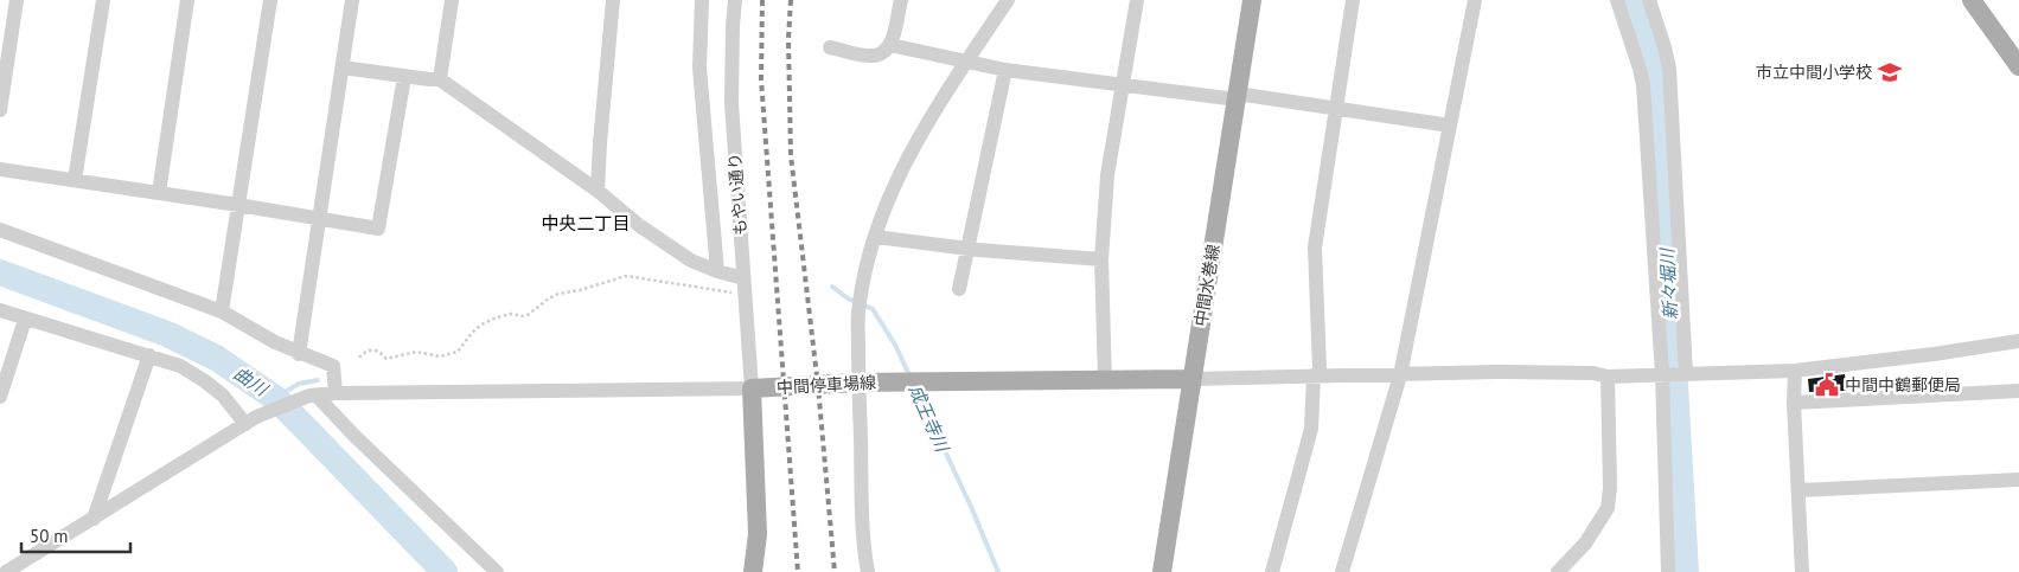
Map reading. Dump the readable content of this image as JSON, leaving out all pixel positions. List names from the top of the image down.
{
  "streets": {
    "main road": ["中間水巻線", "中間停車場線"],
    "street": ["もやい通り"]
  },
  "crossings": [
    ["もやい通り", "中間停車場線"],
    ["中間水巻線", "中間停車場線"]
  ],
  "districts": ["中央二丁目"],
  "water": ["新々堀川", "曲川", "成王寺川"],
  "places": {
    "school or university": ["市立中間小学校"],
    "public building": ["中間中鶴郵便局"]
  },
  "scale_bar": "50 m"
}
